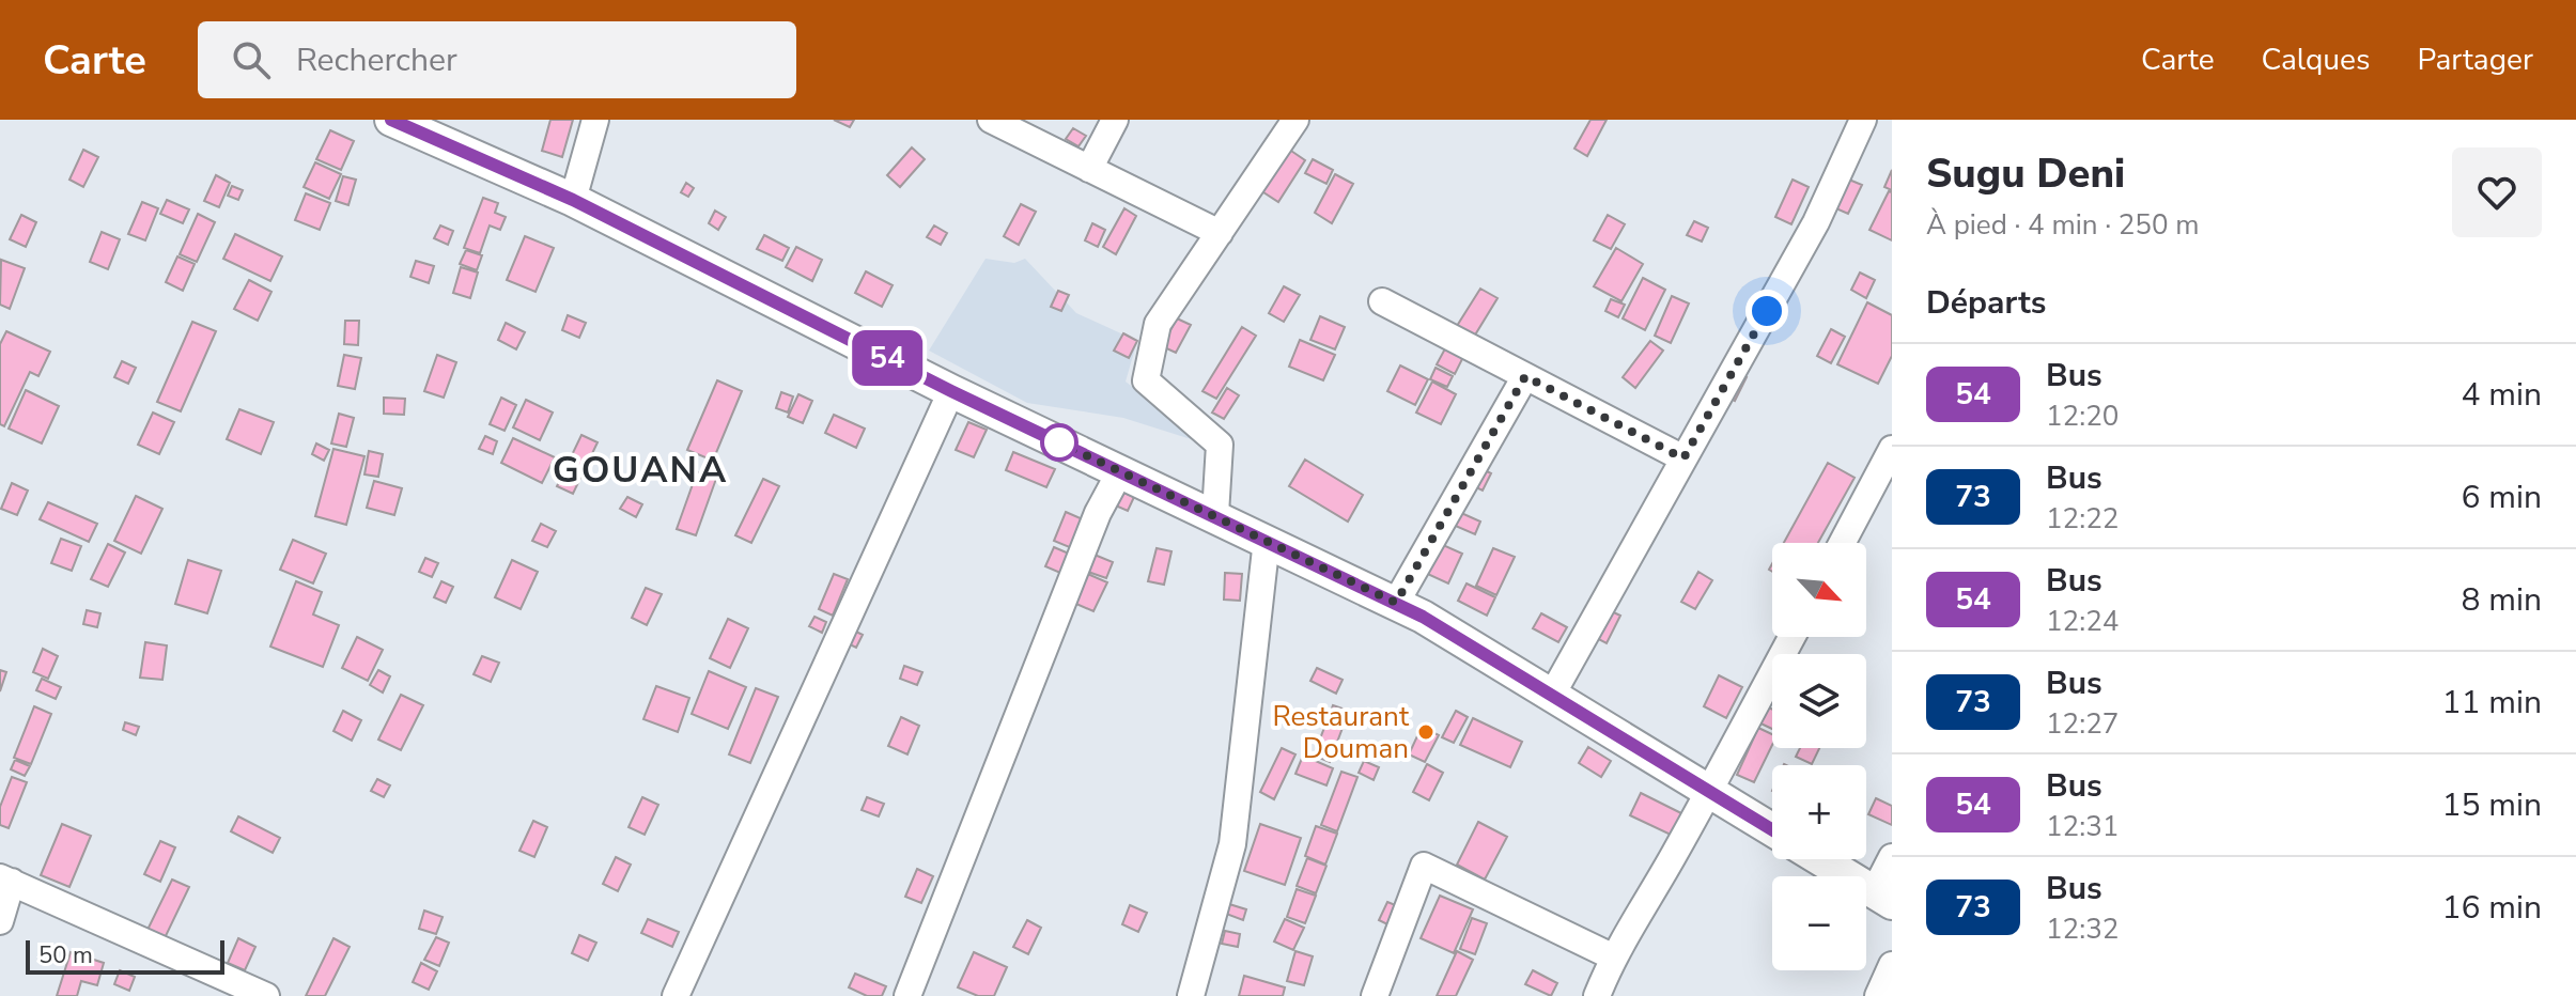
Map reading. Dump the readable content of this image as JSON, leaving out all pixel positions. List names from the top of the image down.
{
  "districts": ["GOUANA"],
  "places": ["Restaurant Douman"],
  "lines": ["bus line 54"],
  "scale_bar": "50 m",
  "north": "bottom right",
  "page": {
    "header": "Carte",
    "search": "Rechercher",
    "nav": ["Carte", "Calques", "Partager"],
    "on_map": "54",
    "heading": [
      ["Sugu Deni", "À pied · 4 min · 250 m"],
      "Départs"
    ],
    "list": [
      {
        "mark": "54",
        "name": "Bus",
        "note": "12:20",
        "value": "4 min"
      },
      {
        "mark": "73",
        "name": "Bus",
        "note": "12:22",
        "value": "6 min"
      },
      {
        "mark": "54",
        "name": "Bus",
        "note": "12:24",
        "value": "8 min"
      },
      {
        "mark": "73",
        "name": "Bus",
        "note": "12:27",
        "value": "11 min"
      },
      {
        "mark": "54",
        "name": "Bus",
        "note": "12:31",
        "value": "15 min"
      },
      {
        "mark": "73",
        "name": "Bus",
        "note": "12:32",
        "value": "16 min"
      }
    ],
    "map_buttons": ["+", "−"],
    "scale": "50 m"
  }
}
